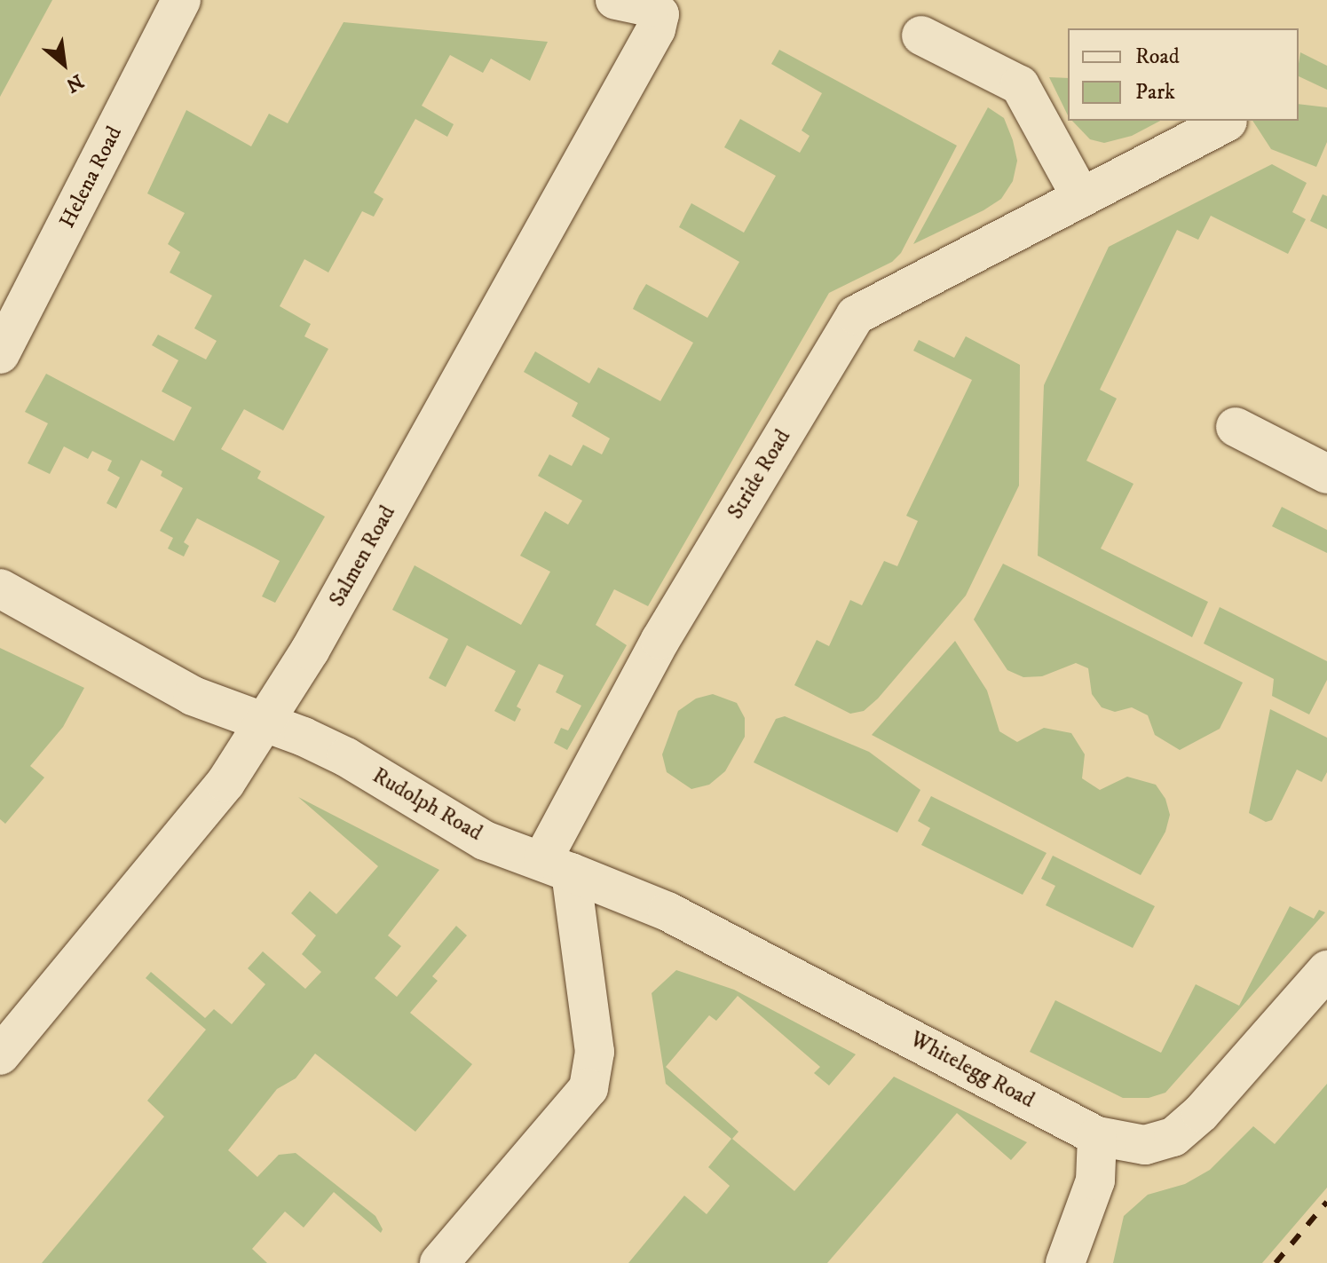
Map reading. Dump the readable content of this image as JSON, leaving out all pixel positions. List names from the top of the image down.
{
  "streets": {
    "street": [
      "Helena Road",
      "Stride Road",
      "Salmen Road",
      "Rudolph Road",
      "Whitelegg Road"
    ]
  },
  "crossings": [
    ["Stride Road", "Rudolph Road"],
    ["Stride Road", "Whitelegg Road"],
    ["Salmen Road", "Rudolph Road"],
    ["Rudolph Road", "Whitelegg Road"]
  ],
  "legend": ["Road", "Park"],
  "north": "bottom right"
}
